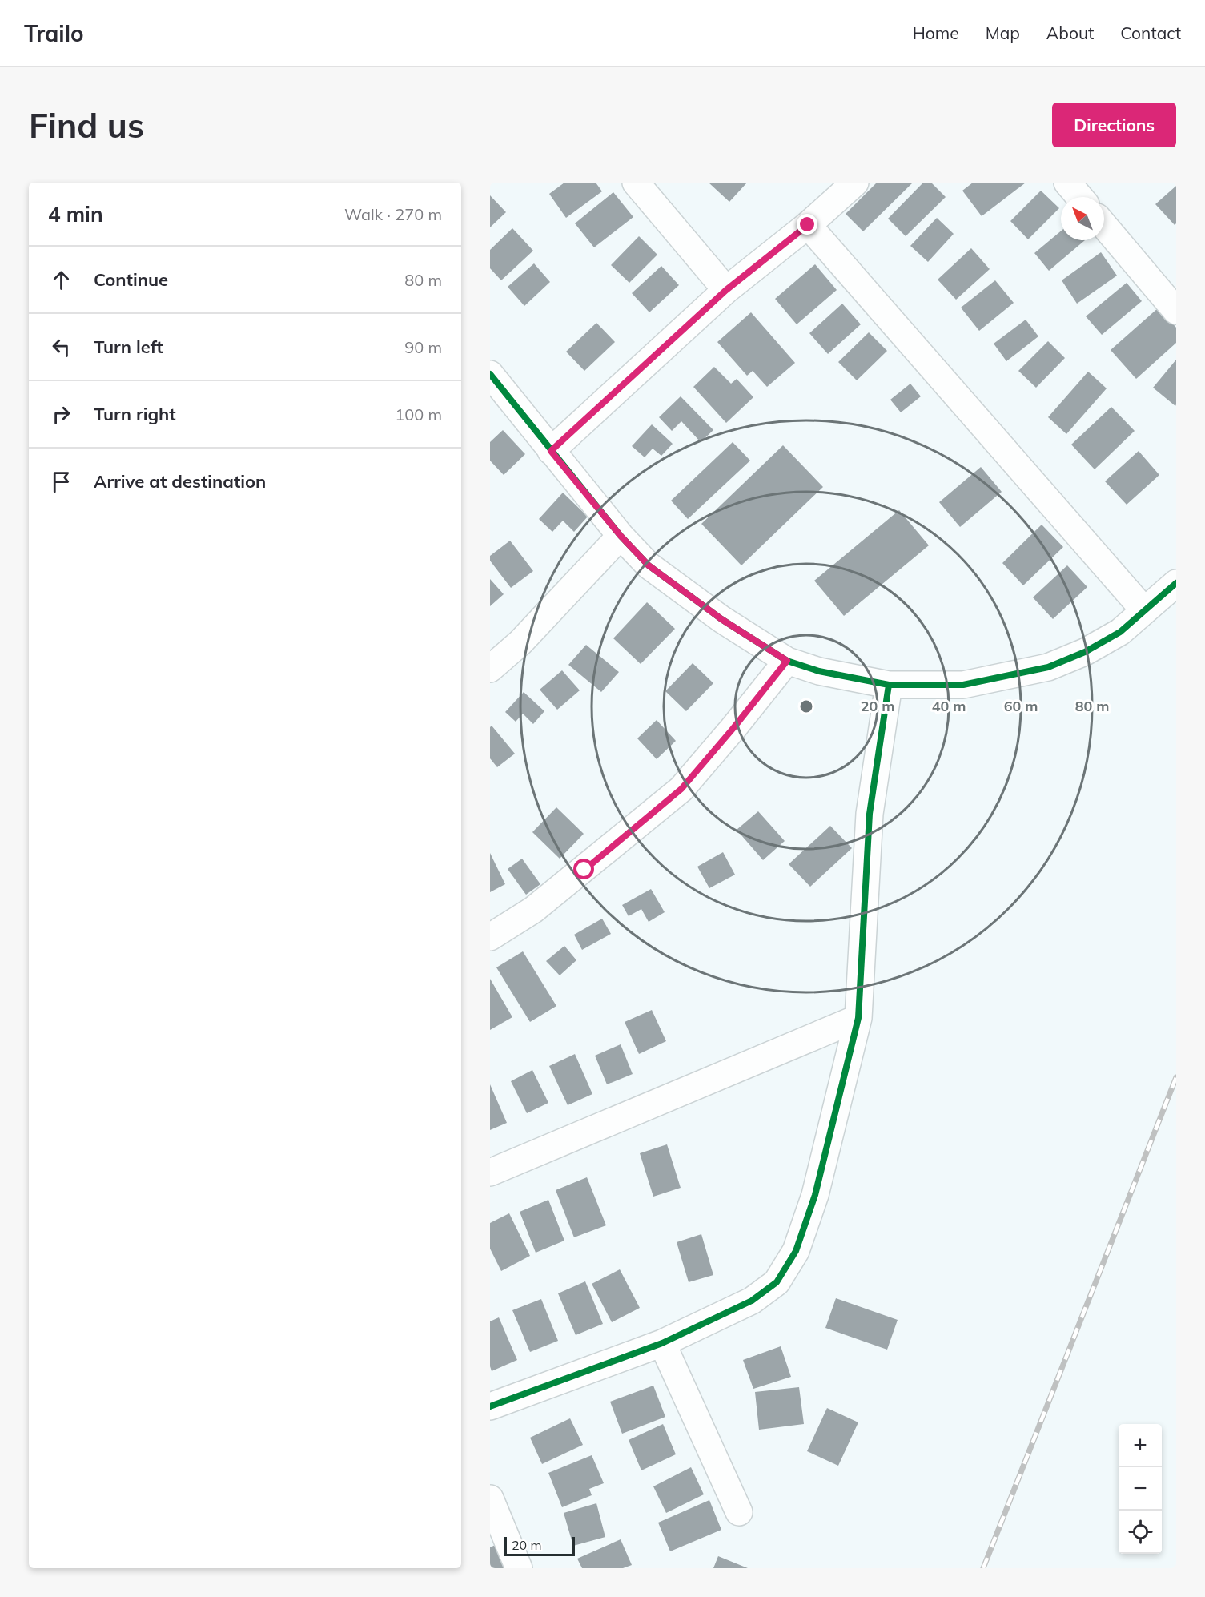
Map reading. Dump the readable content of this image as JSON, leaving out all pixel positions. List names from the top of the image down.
{
  "scale_bar": "20 m",
  "north": "top left",
  "page": {
    "header": "Trailo",
    "nav": [
      "Home",
      "Map",
      "About",
      "Contact"
    ],
    "buttons": "Directions",
    "title": "Find us",
    "heading": ["4 min", "Walk · 270 m"],
    "list": [
      ["Continue", "80 m"],
      ["Turn left", "90 m"],
      ["Turn right", "100 m"],
      "Arrive at destination"
    ],
    "map_buttons": ["+", "−"],
    "scale": "20 m"
  },
  "rings": [
    "20 m",
    "40 m",
    "60 m",
    "80 m"
  ]
}
